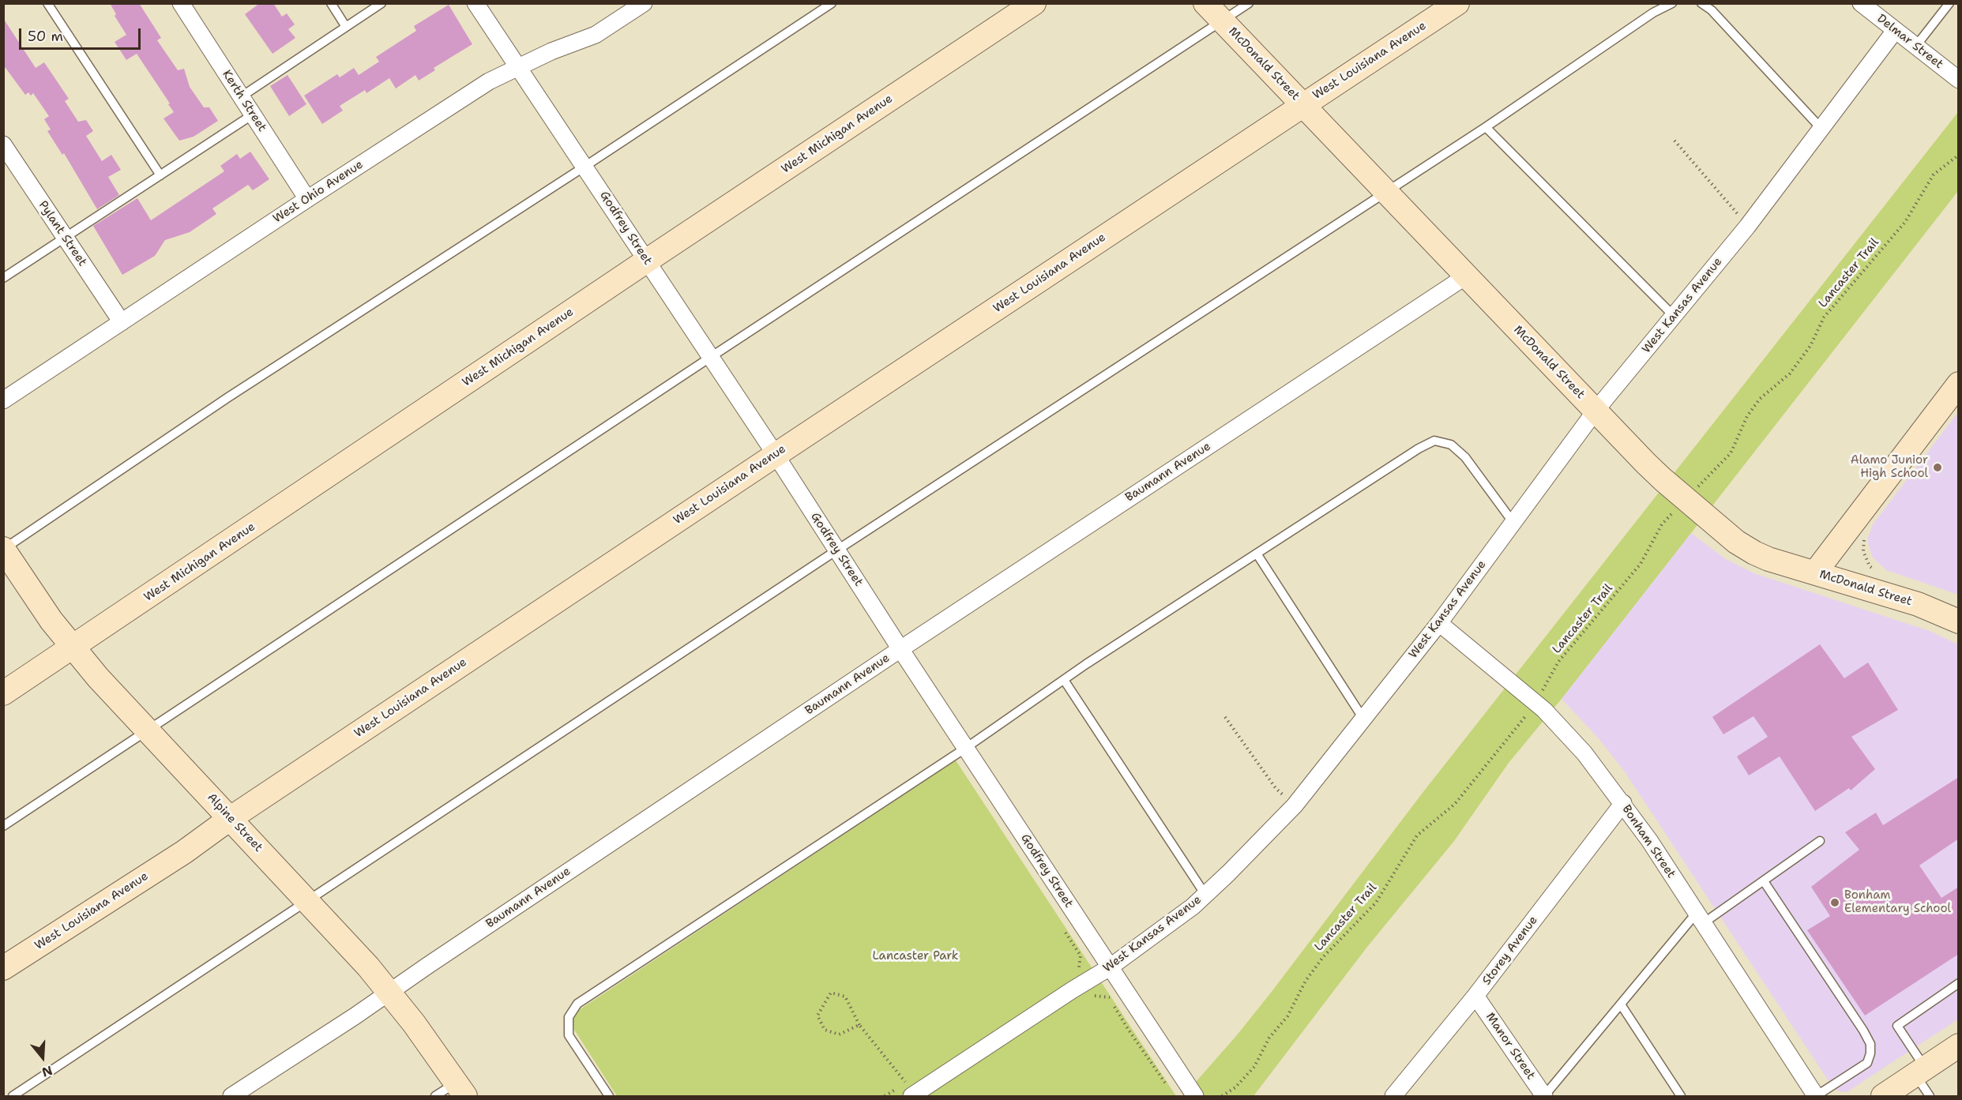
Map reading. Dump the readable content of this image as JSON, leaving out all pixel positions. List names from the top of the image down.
{
  "streets": {
    "street": [
      "Delmar Street",
      "West Louisiana Avenue",
      "McDonald Street",
      "Kerth Street",
      "West Michigan Avenue",
      "West Ohio Avenue",
      "Godfrey Street",
      "Pylant Street",
      "West Kansas Avenue",
      "Baumann Avenue",
      "Alpine Street",
      "Bonham Street",
      "Storey Avenue",
      "Manor Street"
    ],
    "path": ["Lancaster Trail"]
  },
  "crossings": [
    ["Delmar Street", "West Kansas Avenue"],
    ["West Louisiana Avenue", "McDonald Street"],
    ["West Louisiana Avenue", "Godfrey Street"],
    ["West Louisiana Avenue", "Alpine Street"],
    ["McDonald Street", "Lancaster Trail"],
    ["McDonald Street", "West Kansas Avenue"],
    ["McDonald Street", "Baumann Avenue"],
    ["Kerth Street", "West Ohio Avenue"],
    ["West Michigan Avenue", "Godfrey Street"],
    ["West Michigan Avenue", "Alpine Street"],
    ["West Ohio Avenue", "Godfrey Street"],
    ["West Ohio Avenue", "Pylant Street"],
    ["Godfrey Street", "West Kansas Avenue"],
    ["Godfrey Street", "Baumann Avenue"],
    ["Lancaster Trail", "Bonham Street"],
    ["West Kansas Avenue", "Bonham Street"],
    ["Baumann Avenue", "Alpine Street"],
    ["Bonham Street", "Storey Avenue"],
    ["Storey Avenue", "Manor Street"]
  ],
  "parks": ["Lancaster Park"],
  "places": ["Alamo Junior High School", "Bonham Elementary School"],
  "scale_bar": "50 m",
  "north": "bottom"
}
